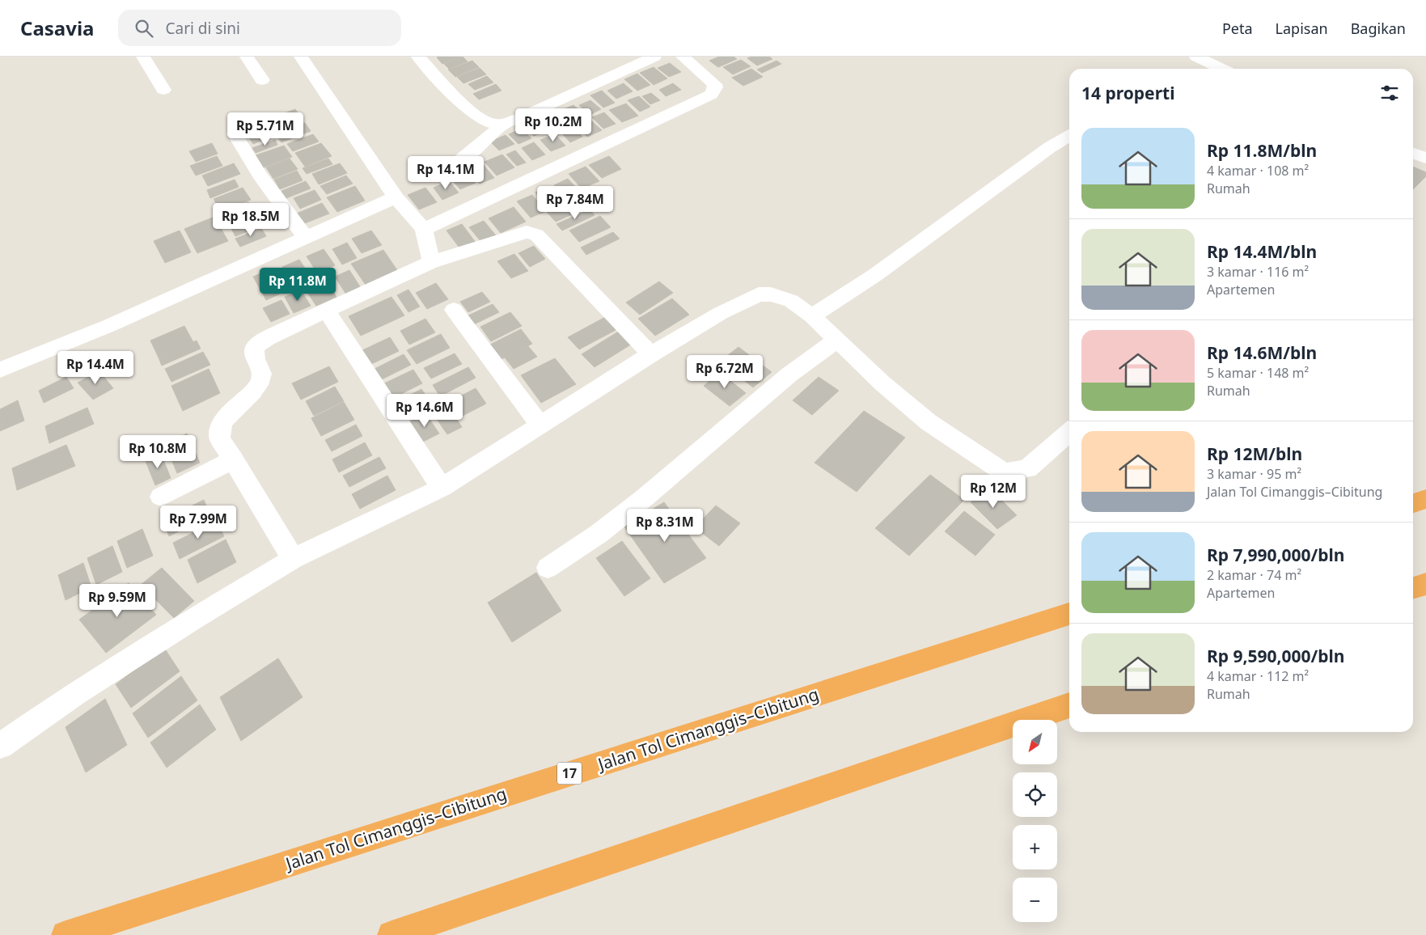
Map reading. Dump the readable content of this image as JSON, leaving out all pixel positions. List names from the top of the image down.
{
  "streets": {
    "highway": ["Jalan Tol Cimanggis–Cibitung", "17"]
  },
  "north": "bottom left",
  "page": {
    "header": "Casavia",
    "search": "Cari di sini",
    "nav": ["Peta", "Lapisan", "Bagikan"],
    "heading": "14 properti",
    "price": [
      "Rp 10.2M",
      "Rp 5.71M",
      "Rp 14.1M",
      "Rp 7.84M",
      "Rp 18.5M",
      "Rp 11.8M",
      "Rp 14.4M",
      "Rp 6.72M",
      "Rp 14.6M",
      "Rp 10.8M",
      "Rp 12M",
      "Rp 7.99M",
      "Rp 8.31M",
      "Rp 9.59M"
    ],
    "list": [
      {
        "name": "Rp 11.8M/bln",
        "note": "4 kamar · 108 m² · Rumah"
      },
      {
        "name": "Rp 14.4M/bln",
        "note": "3 kamar · 116 m² · Apartemen"
      },
      {
        "name": "Rp 14.6M/bln",
        "note": "5 kamar · 148 m² · Rumah"
      },
      {
        "name": "Rp 12M/bln",
        "note": "3 kamar · 95 m² · Jalan Tol Cimanggis–Cibitung"
      },
      {
        "name": "Rp 7,990,000/bln",
        "note": "2 kamar · 74 m² · Apartemen"
      },
      {
        "name": "Rp 9,590,000/bln",
        "note": "4 kamar · 112 m² · Rumah"
      }
    ],
    "map_buttons": ["+", "−"]
  }
}
